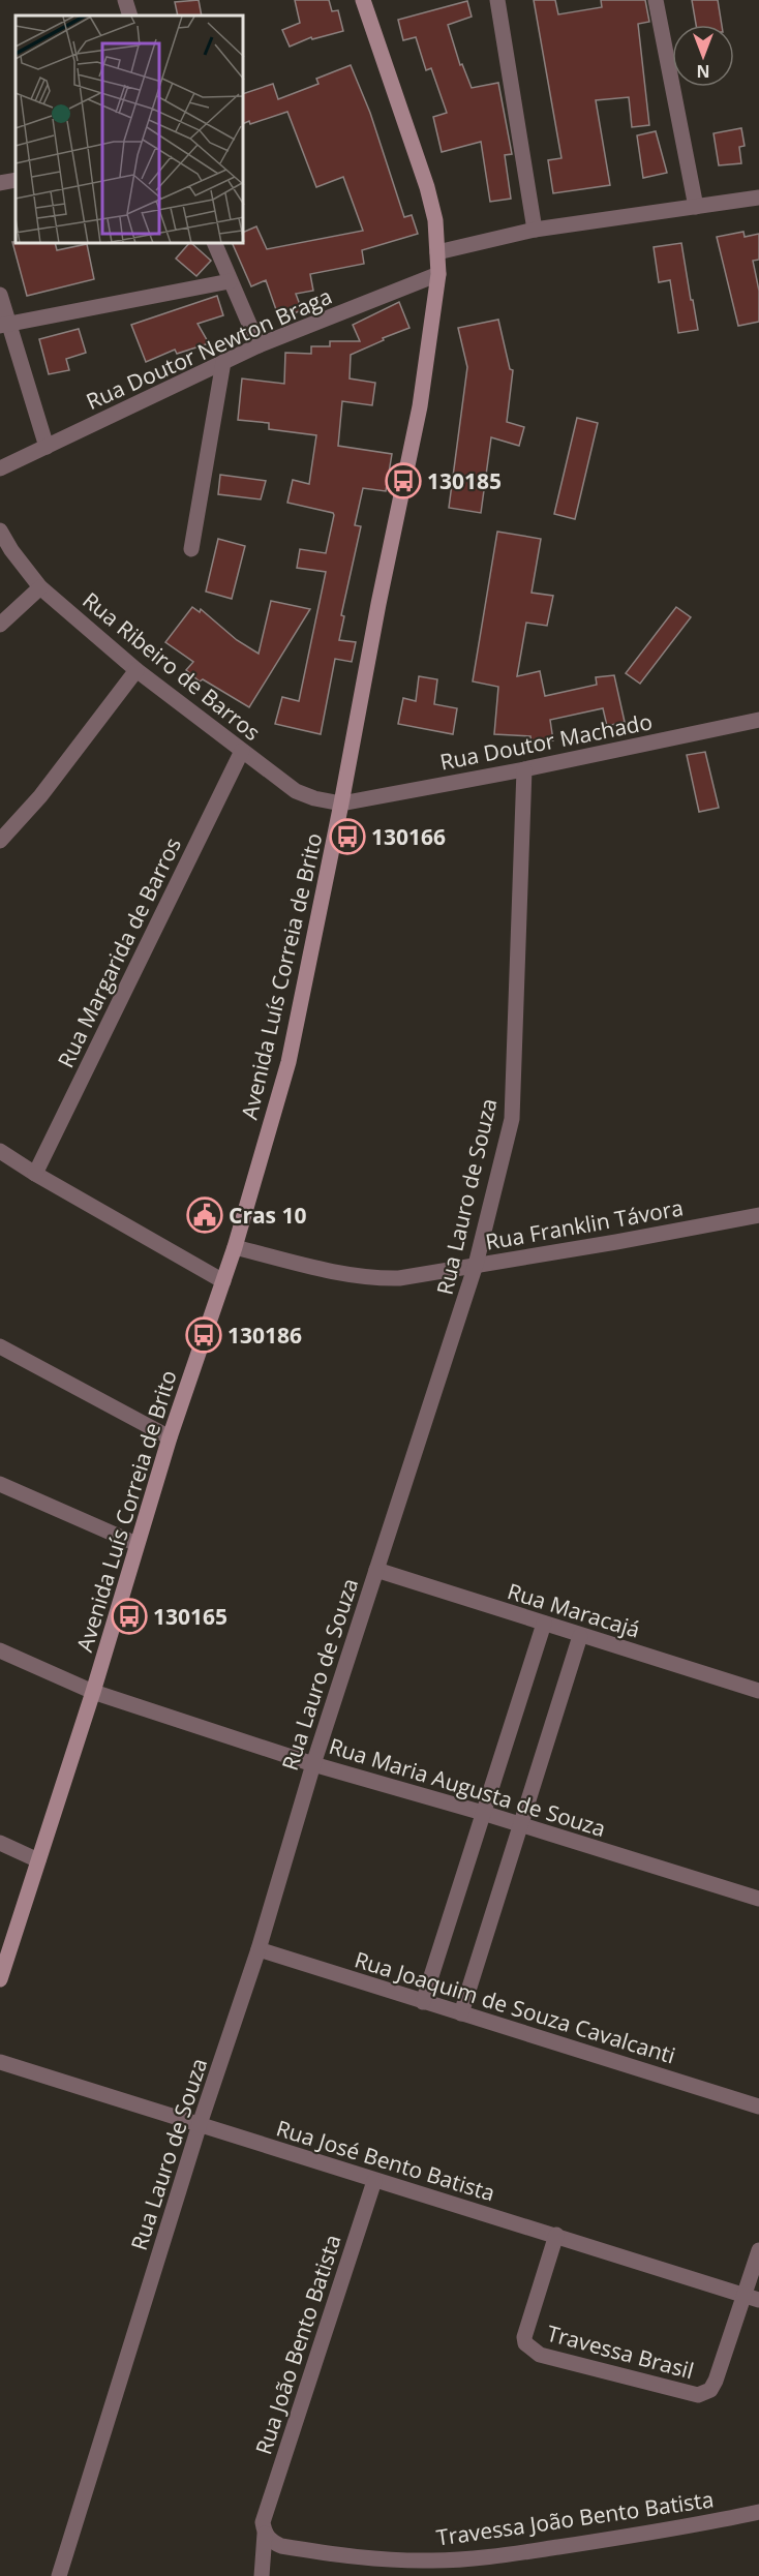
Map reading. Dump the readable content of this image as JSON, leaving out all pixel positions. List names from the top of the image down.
{
  "streets": {
    "main road": ["Avenida Luís Correia de Brito"],
    "street": [
      "Rua Doutor Newton Braga",
      "Rua Ribeiro de Barros",
      "Rua Doutor Machado",
      "Rua Margarida de Barros",
      "Rua Lauro de Souza",
      "Rua Franklin Távora",
      "Rua Maracajá",
      "Rua Maria Augusta de Souza",
      "Rua Joaquim de Souza Cavalcanti",
      "Rua José Bento Batista",
      "Rua João Bento Batista",
      "Travessa Brasil",
      "Travessa João Bento Batista"
    ]
  },
  "crossings": [
    ["Rua Doutor Newton Braga", "Avenida Luís Correia de Brito"],
    ["Rua Ribeiro de Barros", "Rua Doutor Machado"],
    ["Rua Ribeiro de Barros", "Rua Margarida de Barros"],
    ["Rua Ribeiro de Barros", "Avenida Luís Correia de Brito"],
    ["Rua Doutor Machado", "Avenida Luís Correia de Brito"],
    ["Rua Doutor Machado", "Rua Lauro de Souza"],
    ["Avenida Luís Correia de Brito", "Rua Franklin Távora"],
    ["Avenida Luís Correia de Brito", "Rua Maria Augusta de Souza"],
    ["Rua Lauro de Souza", "Rua Franklin Távora"],
    ["Rua Lauro de Souza", "Rua Maracajá"],
    ["Rua Lauro de Souza", "Rua Maria Augusta de Souza"],
    ["Rua Lauro de Souza", "Rua Joaquim de Souza Cavalcanti"],
    ["Rua Lauro de Souza", "Rua José Bento Batista"],
    ["Rua José Bento Batista", "Rua João Bento Batista"],
    ["Rua José Bento Batista", "Travessa Brasil"],
    ["Rua João Bento Batista", "Travessa João Bento Batista"]
  ],
  "places": {
    "bus stop": [
      "130185",
      "130166",
      "130186",
      "130165"
    ],
    "public building": ["Cras 10"]
  },
  "north": "bottom"
}
